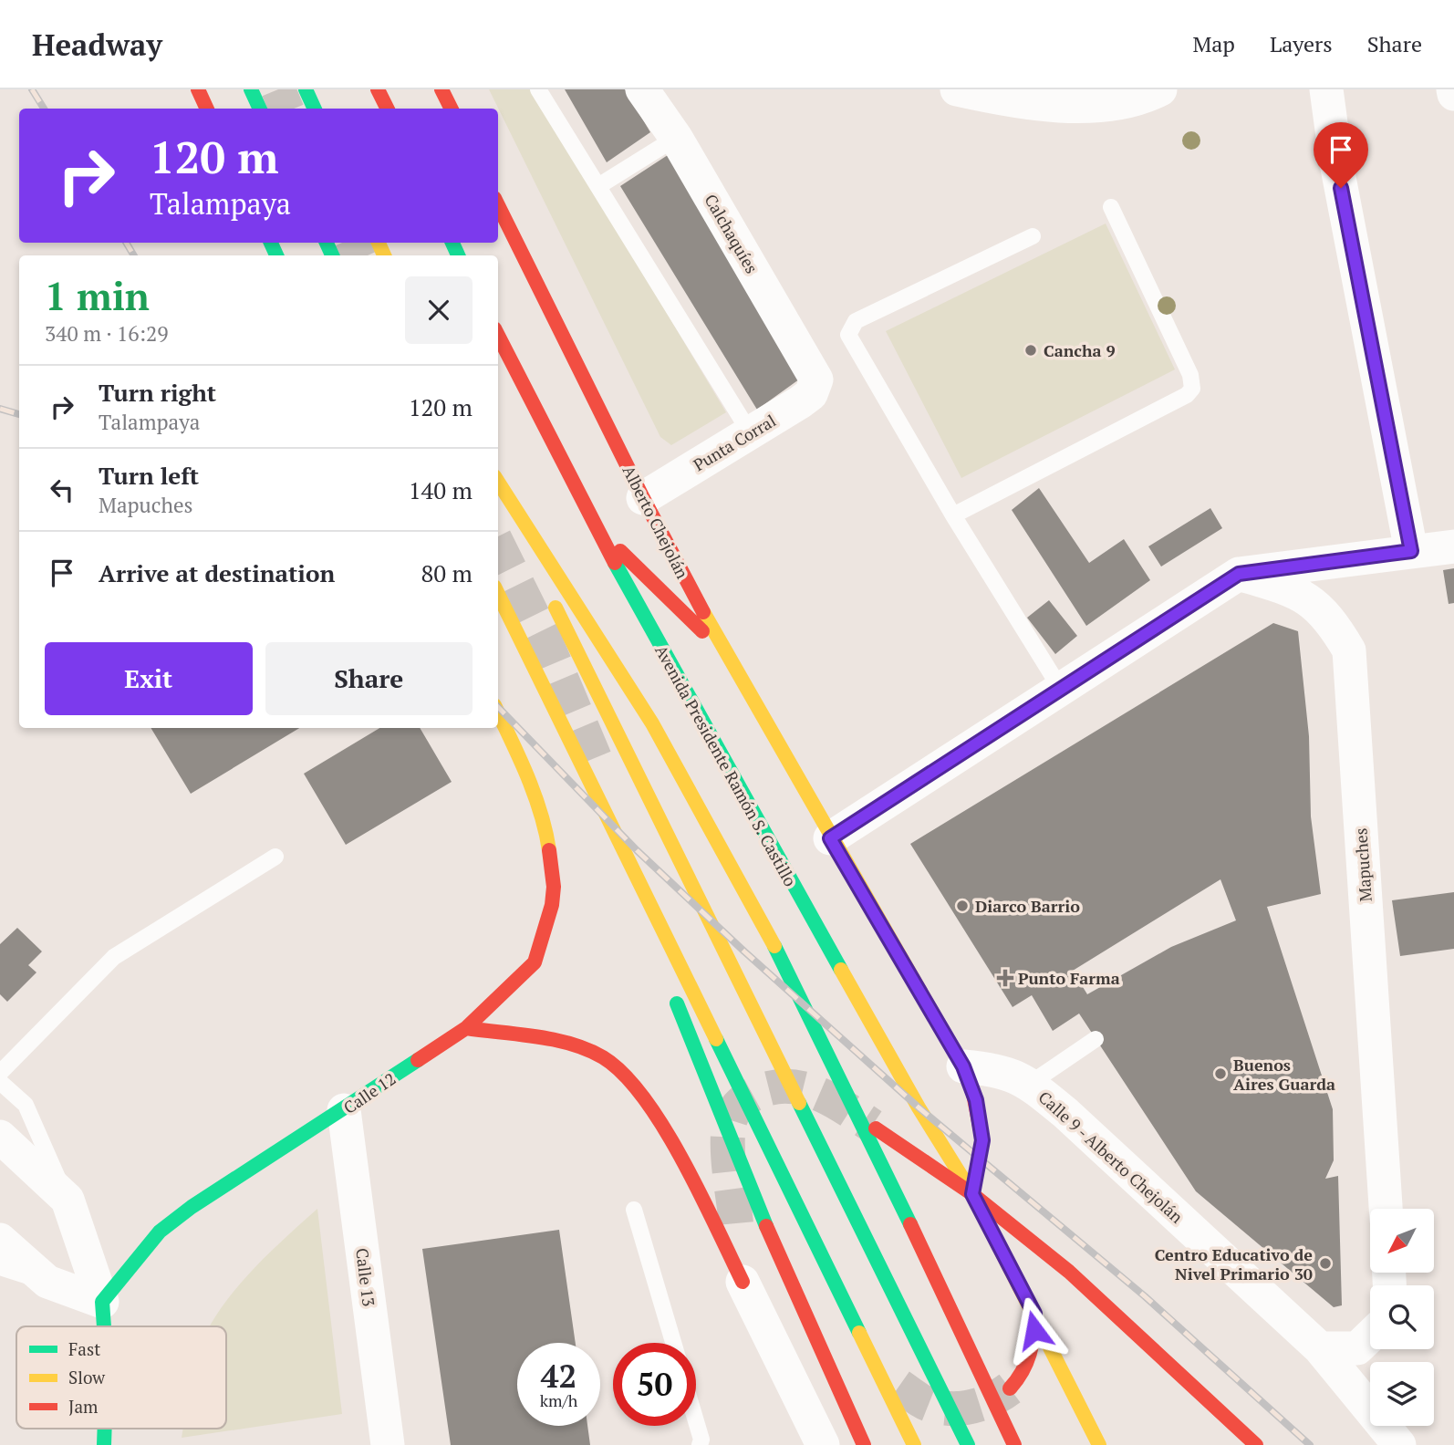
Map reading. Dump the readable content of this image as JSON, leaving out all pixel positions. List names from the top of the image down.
{
  "streets": {
    "main road": ["Alberto Chejolán", "Avenida Presidente Ramón S. Castillo", "Calle 12"],
    "street": [
      "Calchaquíes",
      "Punta Corral",
      "Mapuches",
      "Calle 9 - Alberto Chejolán",
      "Calle 13"
    ]
  },
  "crossings": [
    ["Calchaquíes", "Punta Corral"],
    ["Punta Corral", "Alberto Chejolán"],
    ["Calle 12", "Calle 13"]
  ],
  "places": {
    "other": [
      "Cancha 9",
      "Diarco Barrio",
      "Buenos Aires Guarda",
      "Centro Educativo de Nivel Primario 30"
    ],
    "health": ["Punto Farma"]
  },
  "legend": ["Fast", "Slow", "Jam"],
  "north": "bottom left",
  "page": {
    "header": "Headway",
    "nav": ["Map", "Layers", "Share"],
    "turn": ["120 m", "Talampaya"],
    "heading": ["1 min", "340 m · 16:29"],
    "list": [
      {
        "name": "Turn right",
        "note": "Talampaya",
        "value": "120 m"
      },
      {
        "name": "Turn left",
        "note": "Mapuches",
        "value": "140 m"
      },
      {
        "name": "Arrive at destination",
        "value": "80 m"
      }
    ],
    "buttons": ["Exit", "Share"],
    "speed": "42 km/h",
    "limit": "50"
  }
}
